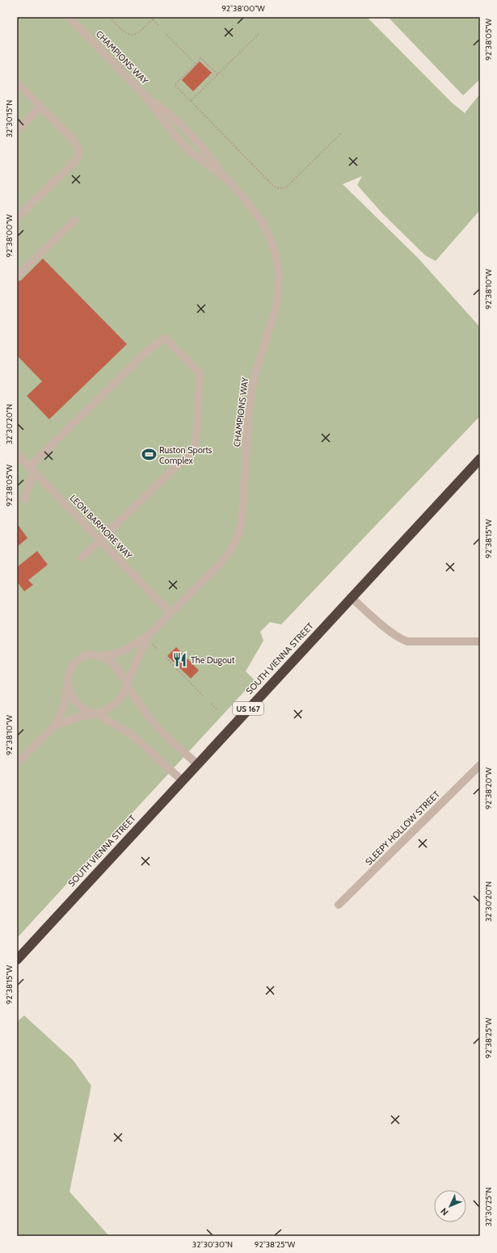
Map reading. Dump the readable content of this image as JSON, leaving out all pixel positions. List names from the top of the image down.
{
  "streets": {
    "highway": ["SOUTH VIENNA STREET", "US 167"],
    "street": ["CHAMPIONS WAY", "LEON BARMORE WAY", "SLEEPY HOLLOW STREET"]
  },
  "crossings": [
    ["CHAMPIONS WAY", "LEON BARMORE WAY"]
  ],
  "places": {
    "sports": ["Ruston Sports Complex"],
    "restaurant": ["The Dugout"]
  },
  "north": "bottom left",
  "coordinates": [
    "92°38'00\"W",
    "92°38'05\"W",
    "32°30'15\"N",
    "92°38'10\"W",
    "32°30'20\"N",
    "92°38'15\"W",
    "92°38'20\"W",
    "92°38'25\"W",
    "32°30'25\"N",
    "32°30'30\"N"
  ]
}
